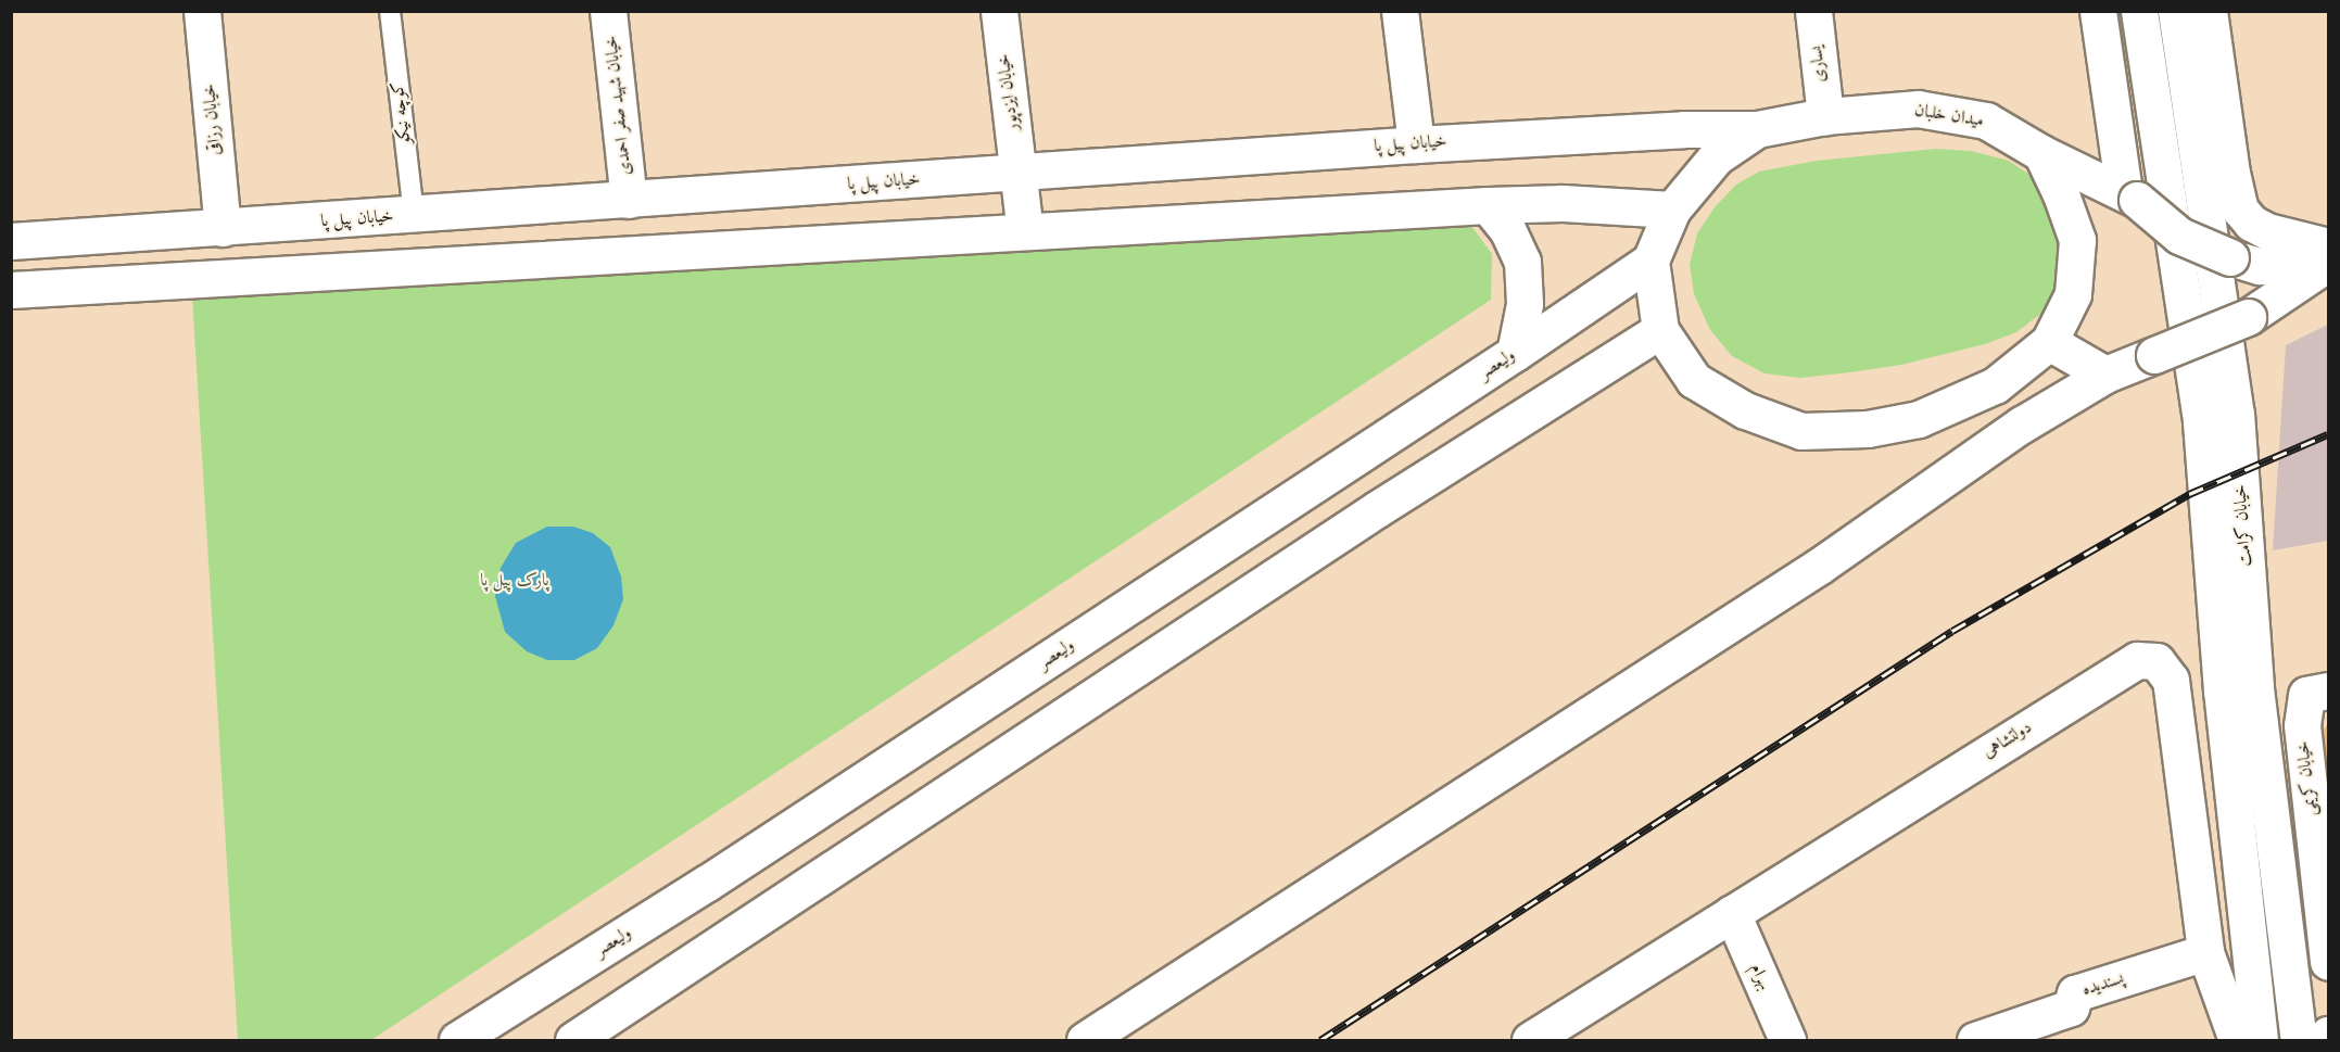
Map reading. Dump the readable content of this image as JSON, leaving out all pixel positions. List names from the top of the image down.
{
  "streets": {
    "main road": [
      "یساری",
      "خیابان ایزدپور",
      "خیابان شهید صفر احمدی",
      "میدان خلبان",
      "خیابان رزاقی",
      "خیابان پیل پا",
      "ولیعصر",
      "خیابان کرامت",
      "دولتشاهی",
      "خیابان کریمی",
      "بهرام",
      "پسندیده"
    ],
    "lane": ["کوچه نیکو"]
  },
  "crossings": [
    ["یساری", "میدان خلبان"],
    ["خیابان ایزدپور", "خیابان پیل پا"],
    ["خیابان شهید صفر احمدی", "خیابان پیل پا"],
    ["کوچه نیکو", "خیابان پیل پا"],
    ["میدان خلبان", "خیابان پیل پا"],
    ["میدان خلبان", "ولیعصر"],
    ["خیابان رزاقی", "خیابان پیل پا"],
    ["دولتشاهی", "بهرام"],
    ["دولتشاهی", "پسندیده"]
  ],
  "parks": ["پارک پیل پا"]
}
